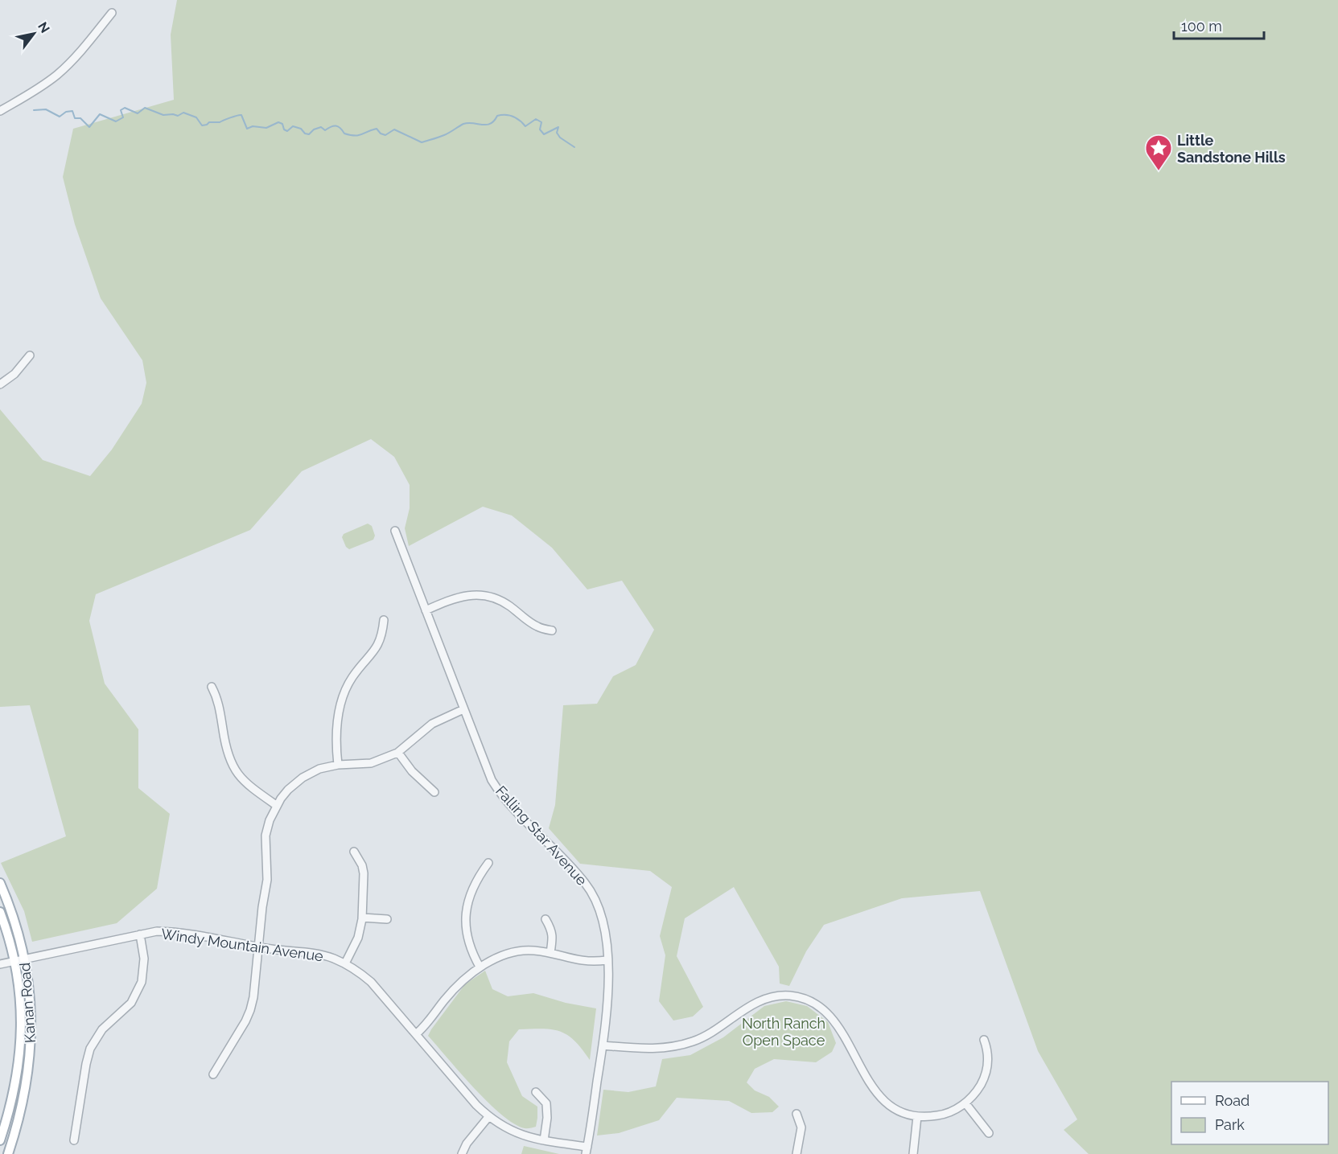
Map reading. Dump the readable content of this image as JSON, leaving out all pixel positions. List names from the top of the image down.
{
  "streets": {
    "main road": ["Kanan Road"],
    "street": ["Falling Star Avenue", "Windy Mountain Avenue"]
  },
  "crossings": [
    ["Falling Star Avenue", "Windy Mountain Avenue"],
    ["Windy Mountain Avenue", "Kanan Road"]
  ],
  "parks": ["North Ranch Open Space"],
  "places": {
    "place": ["Little Sandstone Hills"]
  },
  "legend": ["Road", "Park"],
  "scale_bar": "100 m",
  "north": "top right"
}
